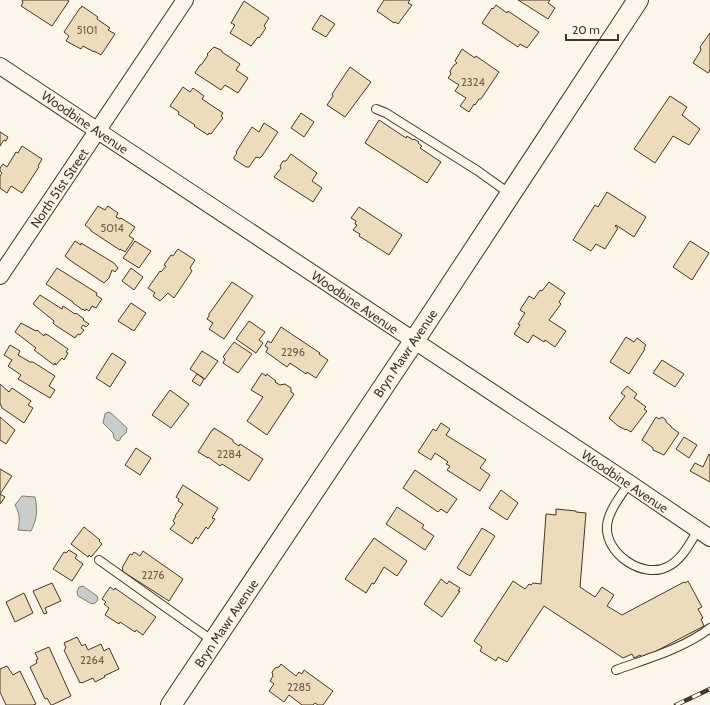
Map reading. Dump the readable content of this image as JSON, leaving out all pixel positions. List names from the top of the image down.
{
  "streets": {
    "street": ["Woodbine Avenue", "North 51st Street", "Bryn Mawr Avenue"]
  },
  "crossings": [
    ["Woodbine Avenue", "North 51st Street"],
    ["Woodbine Avenue", "Bryn Mawr Avenue"]
  ],
  "house_numbers": [
    "5101",
    "2324",
    "5014",
    "2296",
    "2284",
    "2276",
    "2264",
    "2285"
  ],
  "scale_bar": "20 m"
}
